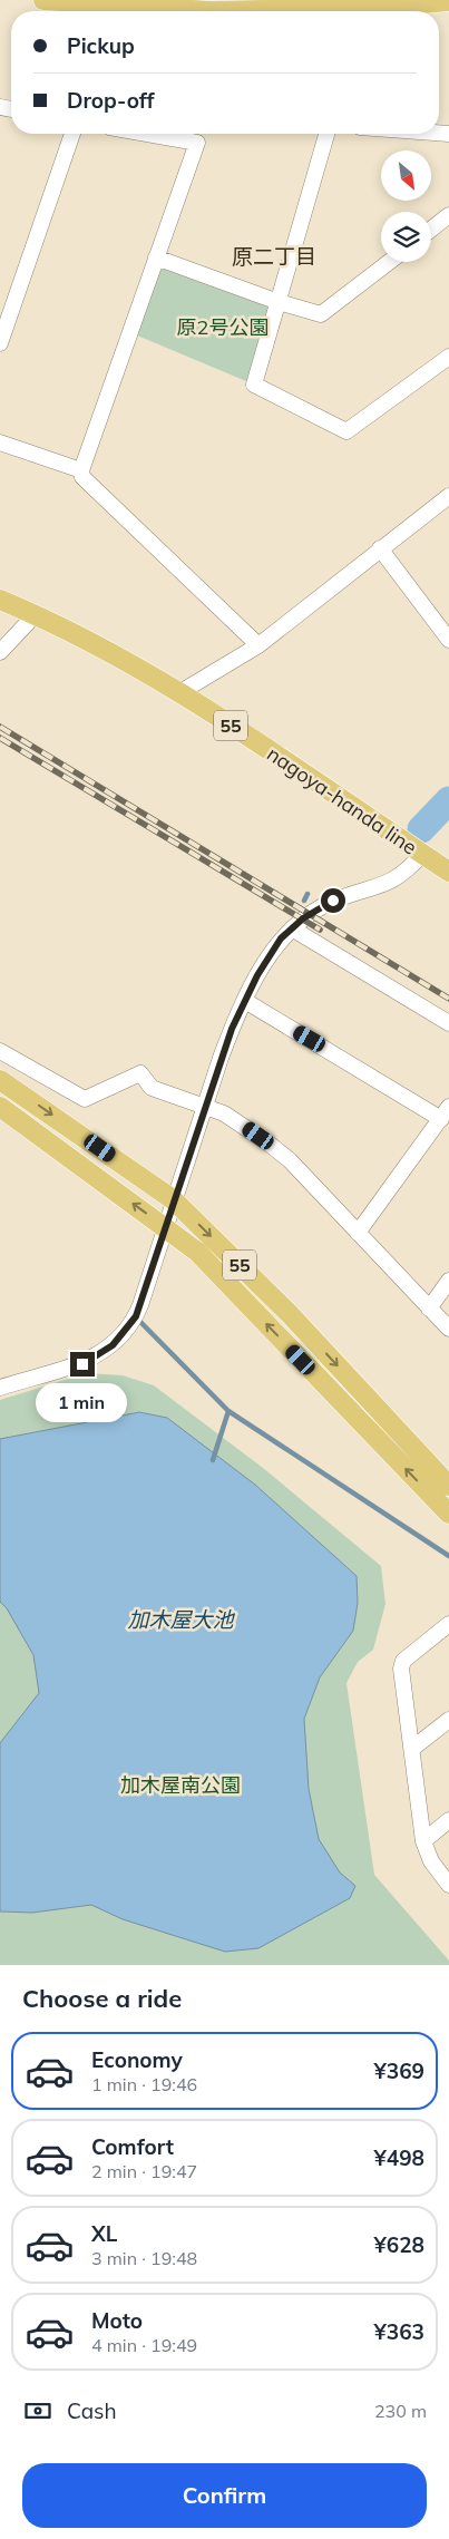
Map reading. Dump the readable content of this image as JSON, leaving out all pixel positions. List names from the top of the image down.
{
  "streets": {
    "main road": ["55", "nagoya-handa line"]
  },
  "districts": ["原二丁目"],
  "water": ["加木屋大池"],
  "parks": ["原2号公園", "加木屋南公園"],
  "north": "bottom right",
  "page": {
    "banner": ["Pickup", "Drop-off"],
    "bubble": "1 min",
    "heading": "Choose a ride",
    "list": [
      {
        "name": "Economy",
        "note": "1 min · 19:46",
        "value": "¥369"
      },
      {
        "name": "Comfort",
        "note": "2 min · 19:47",
        "value": "¥498"
      },
      {
        "name": "XL",
        "note": "3 min · 19:48",
        "value": "¥628"
      },
      {
        "name": "Moto",
        "note": "4 min · 19:49",
        "value": "¥363"
      }
    ],
    "pay": ["Cash", "230 m"],
    "buttons": "Confirm"
  }
}
